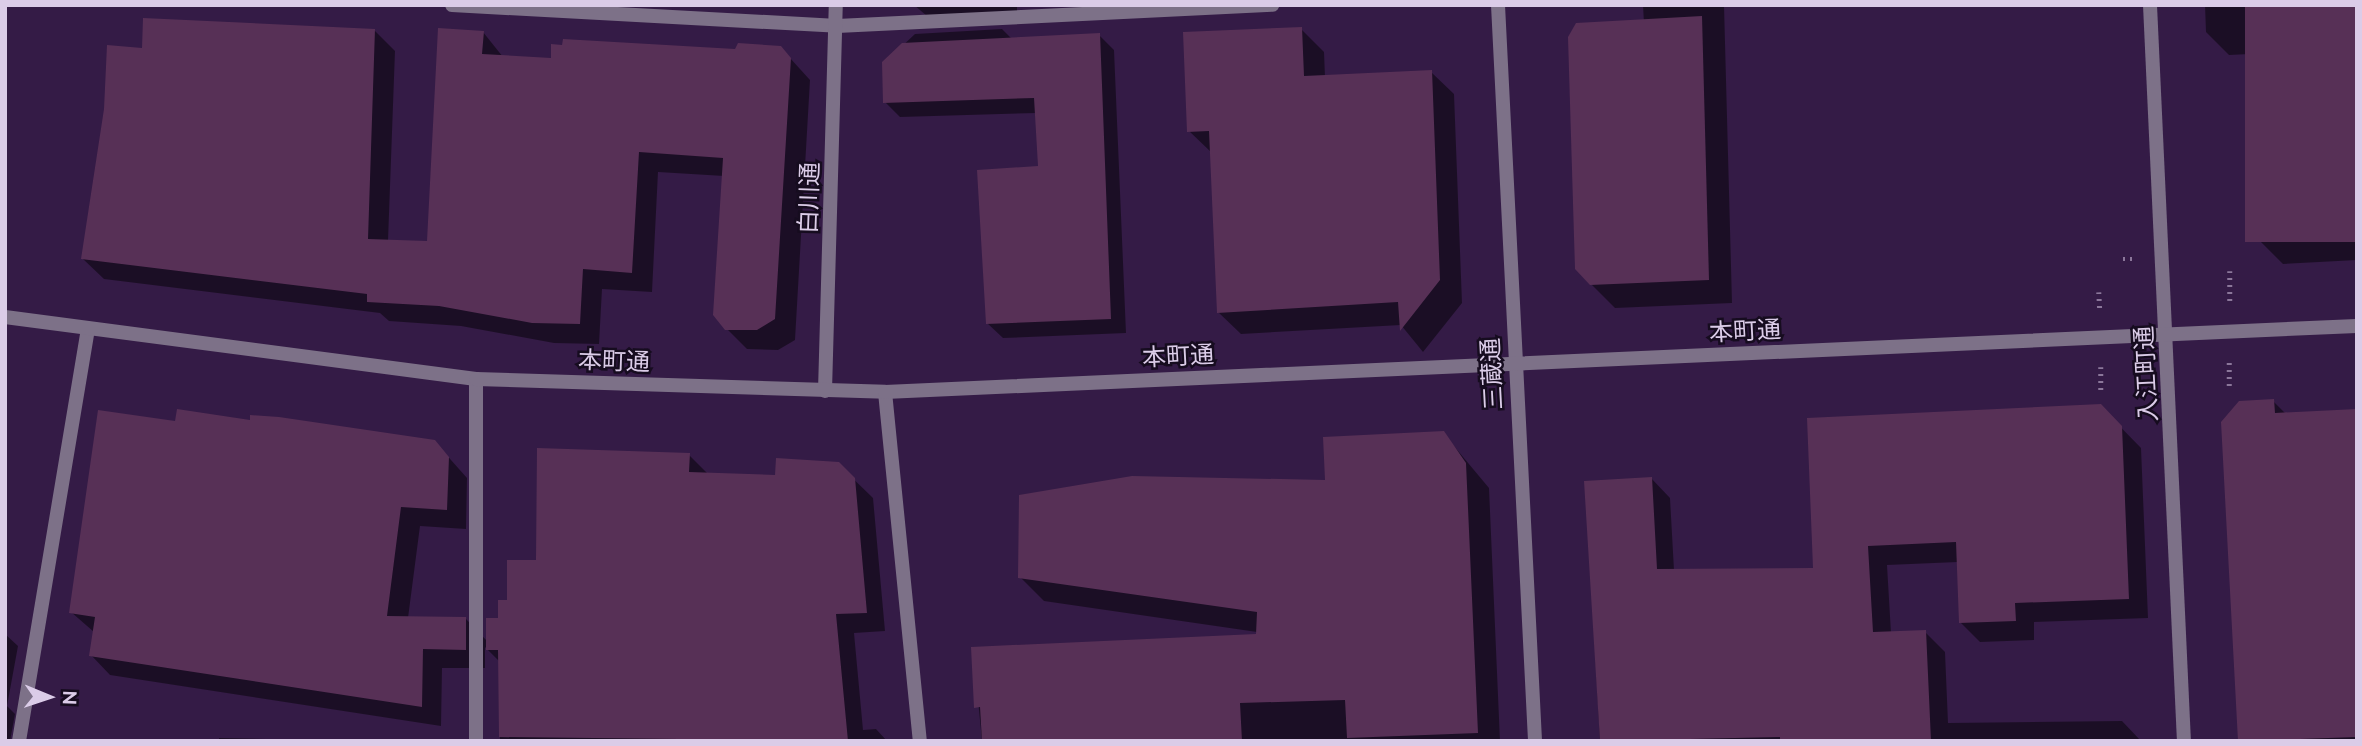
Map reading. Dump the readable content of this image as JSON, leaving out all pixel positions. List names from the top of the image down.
{
  "streets": {
    "street": [
      "白川通",
      "本町通",
      "三蔵通",
      "入江町通"
    ]
  },
  "crossings": [
    ["白川通", "本町通"],
    ["本町通", "三蔵通"],
    ["本町通", "入江町通"]
  ],
  "north": "right"
}
